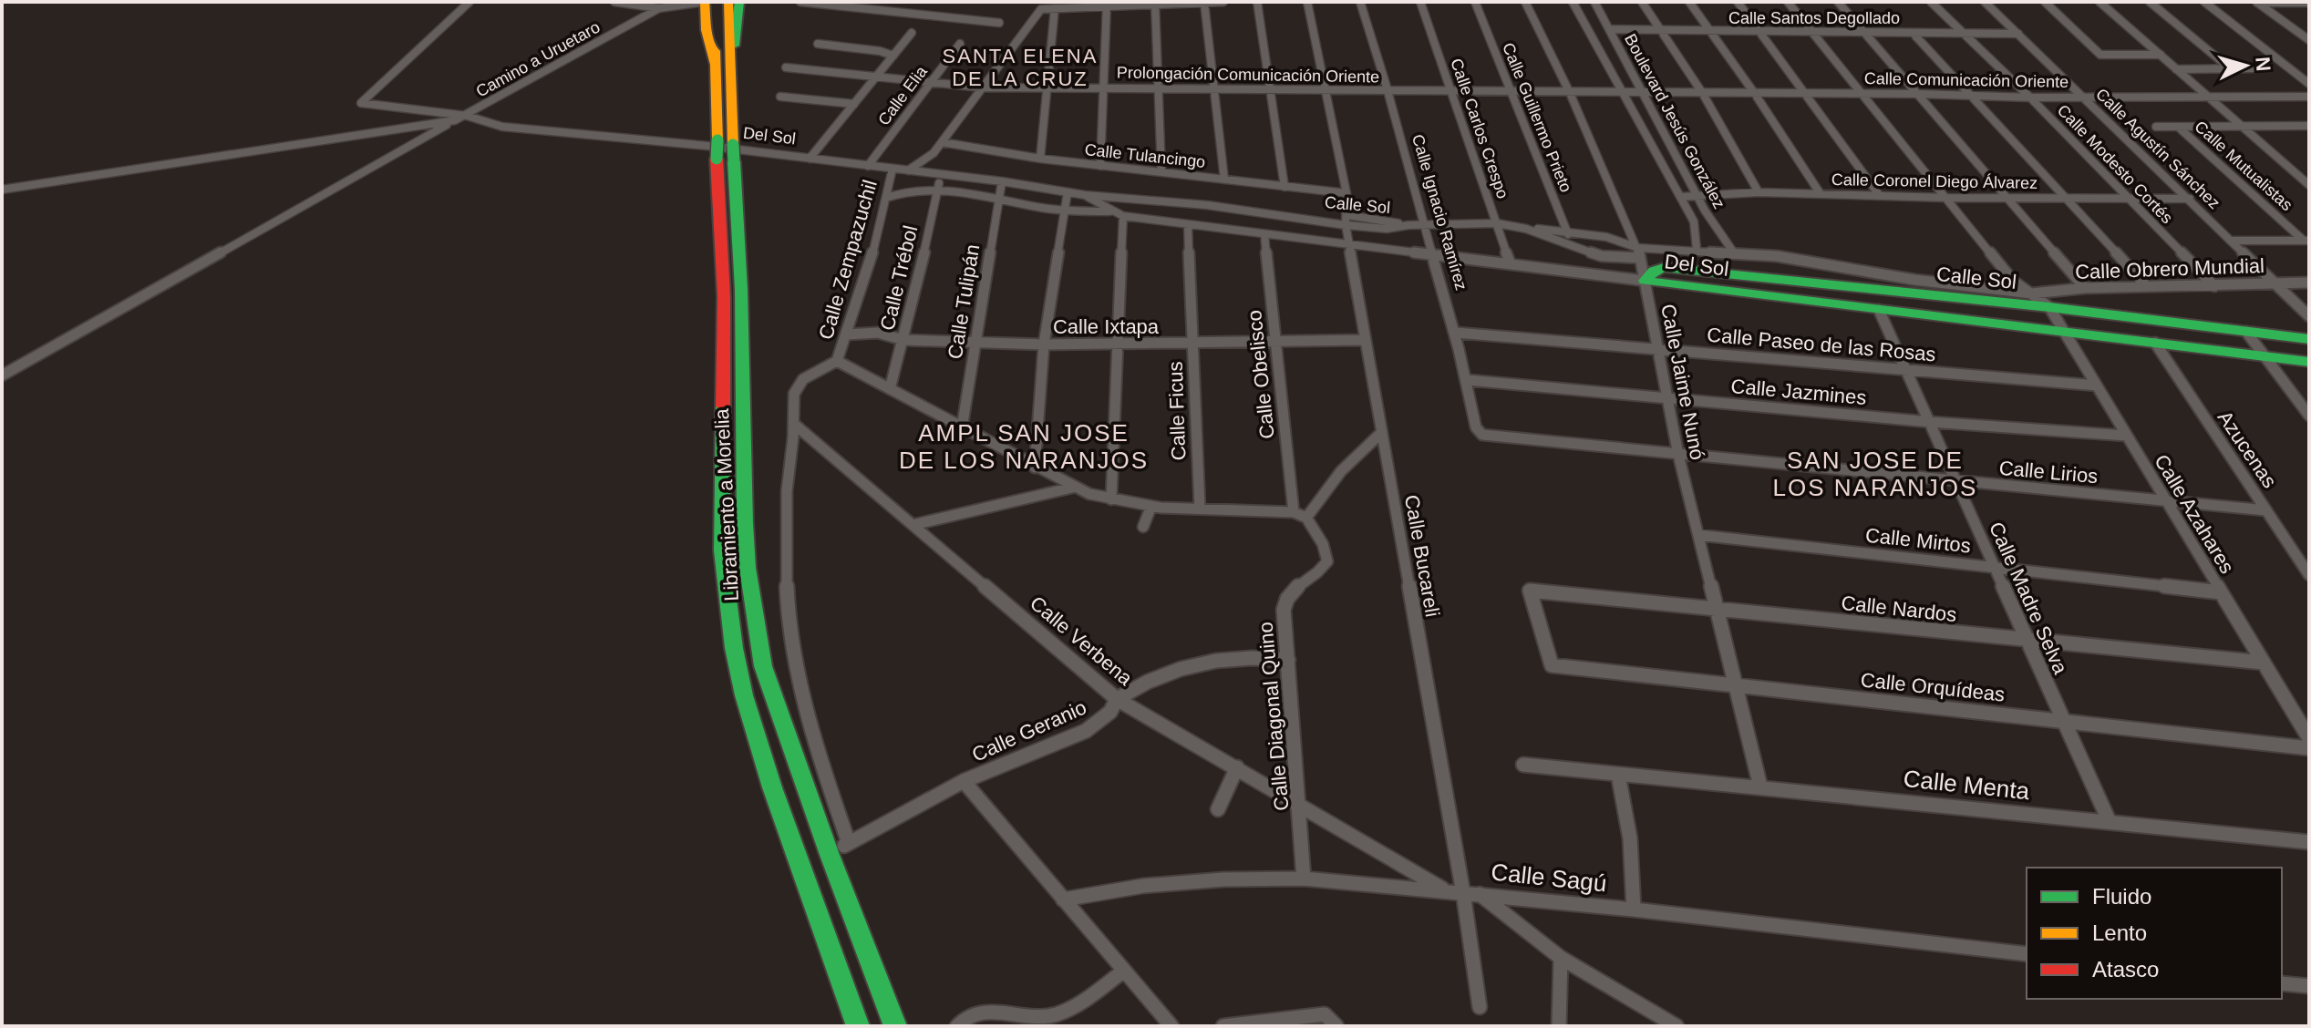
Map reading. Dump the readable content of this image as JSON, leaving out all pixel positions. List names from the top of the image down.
{
  "streets": {
    "main road": ["Del Sol", "Calle Sol", "Libramiento a Morelia"],
    "street": [
      "Calle Santos Degollado",
      "Camino a Uruetaro",
      "Prolongación Comunicación Oriente",
      "Calle Comunicación Oriente",
      "Calle Elia",
      "Calle Guillermo Prieto",
      "Boulevard Jesús González",
      "Calle Carlos Crespo",
      "Calle Agustín Sánchez",
      "Calle Tulancingo",
      "Calle Modesto Cortés",
      "Calle Mutualistas",
      "Calle Coronel Diego Álvarez",
      "Calle Ignacio Ramírez",
      "Calle Zempazuchil",
      "Calle Obrero Mundial",
      "Calle Trébol",
      "Calle Tulipán",
      "Calle Ixtapa",
      "Calle Paseo de las Rosas",
      "Calle Obelisco",
      "Calle Jaime Nunó",
      "Calle Jazmines",
      "Calle Ficus",
      "Azucenas",
      "Calle Lirios",
      "Calle Azahares",
      "Calle Mirtos",
      "Calle Bucareli",
      "Calle Madre Selva",
      "Calle Nardos",
      "Calle Verbena",
      "Calle Orquídeas",
      "Calle Diagonal Quino",
      "Calle Geranio",
      "Calle Menta",
      "Calle Sagú"
    ]
  },
  "crossings": [
    ["Calle Santos Degollado", "Boulevard Jesús González"],
    ["Calle Santos Degollado", "Calle Agustín Sánchez"],
    ["Calle Santos Degollado", "Calle Modesto Cortés"],
    ["Camino a Uruetaro", "Del Sol"],
    ["Prolongación Comunicación Oriente", "Calle Comunicación Oriente"],
    ["Prolongación Comunicación Oriente", "Calle Elia"],
    ["Prolongación Comunicación Oriente", "Calle Guillermo Prieto"],
    ["Prolongación Comunicación Oriente", "Boulevard Jesús González"],
    ["Prolongación Comunicación Oriente", "Calle Carlos Crespo"],
    ["Prolongación Comunicación Oriente", "Calle Ignacio Ramírez"],
    ["Prolongación Comunicación Oriente", "Calle Jaime Nunó"],
    ["Prolongación Comunicación Oriente", "Calle Bucareli"],
    ["Calle Comunicación Oriente", "Boulevard Jesús González"],
    ["Calle Comunicación Oriente", "Calle Agustín Sánchez"],
    ["Calle Comunicación Oriente", "Calle Modesto Cortés"],
    ["Calle Elia", "Del Sol"],
    ["Calle Guillermo Prieto", "Calle Sol"],
    ["Boulevard Jesús González", "Calle Coronel Diego Álvarez"],
    ["Boulevard Jesús González", "Calle Sol"],
    ["Boulevard Jesús González", "Calle Obrero Mundial"],
    ["Calle Carlos Crespo", "Del Sol"],
    ["Calle Carlos Crespo", "Calle Sol"],
    ["Del Sol", "Calle Sol"],
    ["Del Sol", "Calle Ignacio Ramírez"],
    ["Del Sol", "Calle Zempazuchil"],
    ["Del Sol", "Calle Trébol"],
    ["Del Sol", "Calle Tulipán"],
    ["Del Sol", "Calle Obelisco"],
    ["Del Sol", "Calle Jaime Nunó"],
    ["Del Sol", "Calle Ficus"],
    ["Del Sol", "Azucenas"],
    ["Del Sol", "Calle Azahares"],
    ["Del Sol", "Calle Bucareli"],
    ["Del Sol", "Calle Madre Selva"],
    ["Calle Agustín Sánchez", "Calle Mutualistas"],
    ["Calle Agustín Sánchez", "Calle Coronel Diego Álvarez"],
    ["Calle Agustín Sánchez", "Calle Obrero Mundial"],
    ["Calle Tulancingo", "Calle Bucareli"],
    ["Calle Modesto Cortés", "Calle Coronel Diego Álvarez"],
    ["Calle Modesto Cortés", "Calle Obrero Mundial"],
    ["Calle Sol", "Calle Ignacio Ramírez"],
    ["Calle Sol", "Calle Obrero Mundial"],
    ["Calle Sol", "Calle Jaime Nunó"],
    ["Calle Sol", "Calle Azahares"],
    ["Calle Sol", "Calle Bucareli"],
    ["Calle Ignacio Ramírez", "Calle Paseo de las Rosas"],
    ["Calle Ignacio Ramírez", "Calle Jazmines"],
    ["Calle Ignacio Ramírez", "Calle Lirios"],
    ["Calle Zempazuchil", "Calle Ixtapa"],
    ["Calle Trébol", "Calle Ixtapa"],
    ["Calle Tulipán", "Calle Ixtapa"],
    ["Calle Ixtapa", "Calle Obelisco"],
    ["Calle Ixtapa", "Calle Ficus"],
    ["Calle Ixtapa", "Calle Bucareli"],
    ["Calle Paseo de las Rosas", "Calle Jaime Nunó"],
    ["Calle Paseo de las Rosas", "Calle Azahares"],
    ["Calle Paseo de las Rosas", "Calle Madre Selva"],
    ["Calle Jaime Nunó", "Calle Jazmines"],
    ["Calle Jaime Nunó", "Calle Lirios"],
    ["Calle Jaime Nunó", "Calle Mirtos"],
    ["Calle Jaime Nunó", "Calle Nardos"],
    ["Calle Jaime Nunó", "Calle Orquídeas"],
    ["Calle Jaime Nunó", "Calle Menta"],
    ["Calle Jazmines", "Calle Azahares"],
    ["Calle Jazmines", "Calle Madre Selva"],
    ["Azucenas", "Calle Lirios"],
    ["Calle Lirios", "Calle Azahares"],
    ["Calle Lirios", "Calle Madre Selva"],
    ["Libramiento a Morelia", "Calle Geranio"],
    ["Calle Azahares", "Calle Mirtos"],
    ["Calle Azahares", "Calle Nardos"],
    ["Calle Mirtos", "Calle Madre Selva"],
    ["Calle Bucareli", "Calle Sagú"],
    ["Calle Madre Selva", "Calle Nardos"],
    ["Calle Madre Selva", "Calle Orquídeas"],
    ["Calle Madre Selva", "Calle Menta"],
    ["Calle Nardos", "Calle Orquídeas"],
    ["Calle Verbena", "Calle Diagonal Quino"],
    ["Calle Verbena", "Calle Geranio"],
    ["Calle Verbena", "Calle Sagú"],
    ["Calle Diagonal Quino", "Calle Geranio"],
    ["Calle Diagonal Quino", "Calle Sagú"]
  ],
  "districts": ["SANTA ELENA DE LA CRUZ", "AMPL SAN JOSE DE LOS NARANJOS", "SAN JOSE DE LOS NARANJOS"],
  "legend": ["Fluido", "Lento", "Atasco"],
  "north": "right"
}
